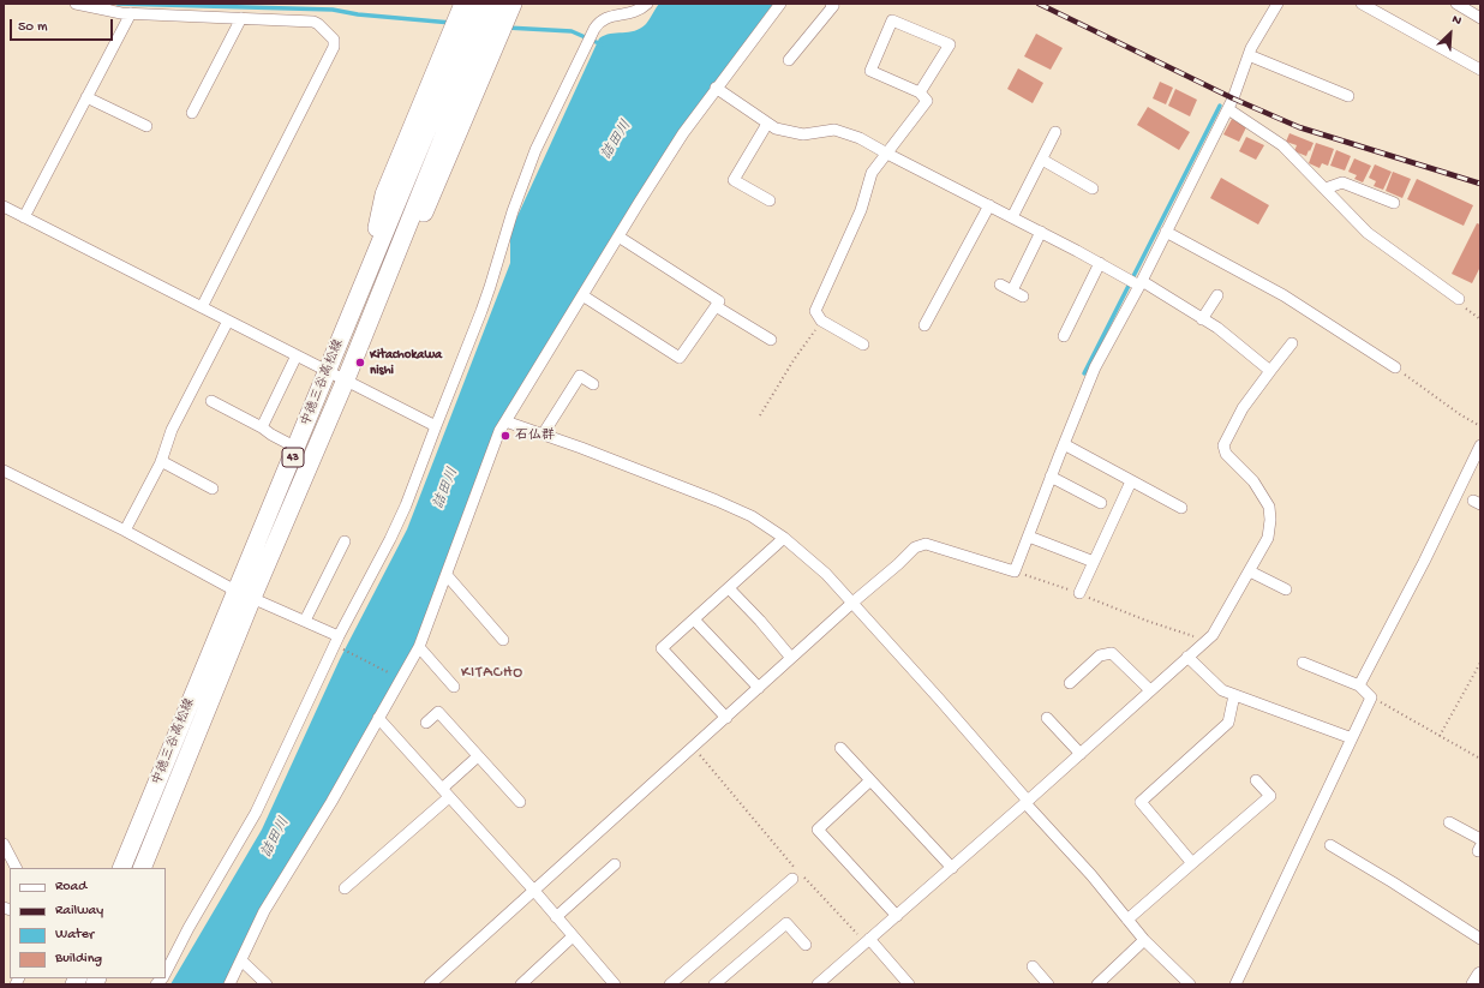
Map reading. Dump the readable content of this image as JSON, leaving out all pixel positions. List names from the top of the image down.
{
  "streets": {
    "main road": ["中徳三谷高松線", "43"]
  },
  "districts": ["KITACHO"],
  "water": ["詰田川"],
  "places": ["Kitachokawa nishi", "石仏群"],
  "legend": [
    "Road",
    "Railway",
    "Water",
    "Building"
  ],
  "scale_bar": "50 m",
  "north": "top right"
}
